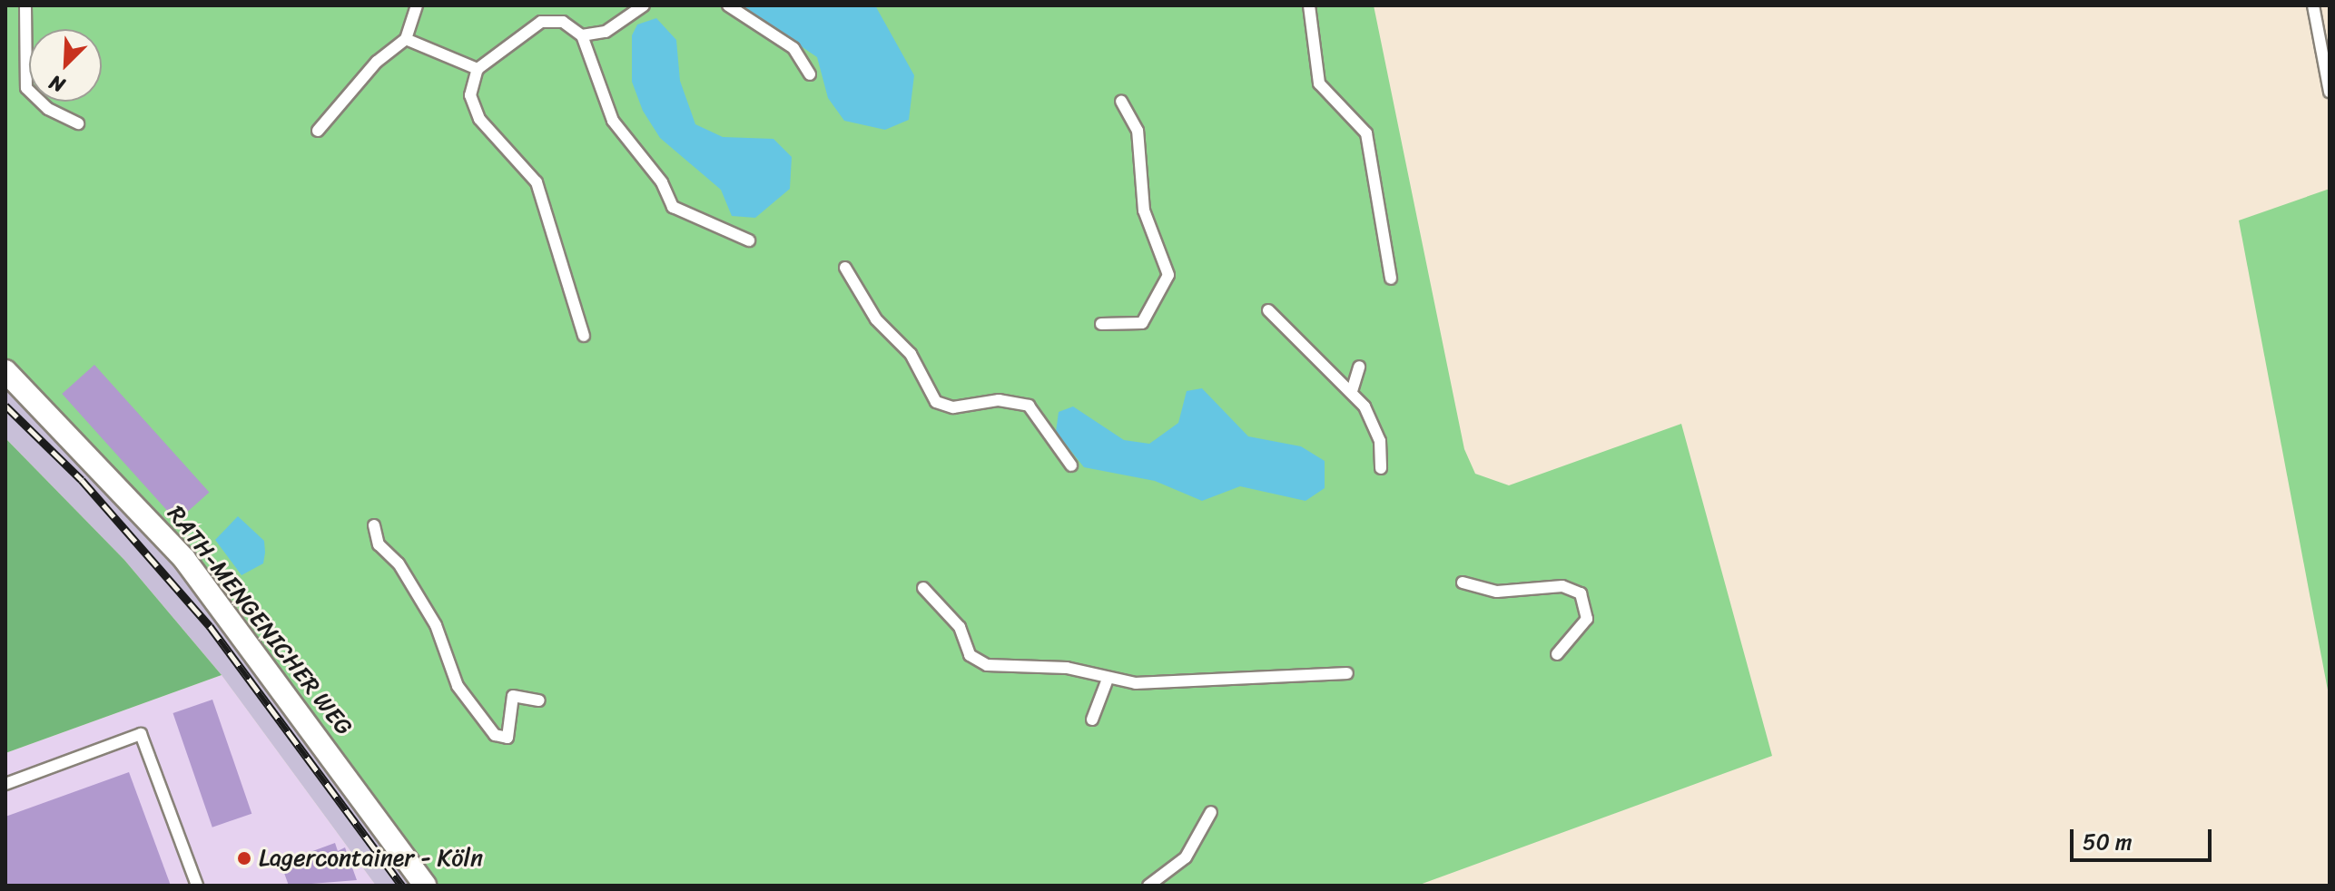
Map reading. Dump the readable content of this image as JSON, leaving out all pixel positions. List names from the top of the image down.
{
  "streets": {
    "street": ["RATH-MENGENICHER WEG"]
  },
  "places": ["Lagercontainer - Köln"],
  "scale_bar": "50 m",
  "north": "bottom left"
}
